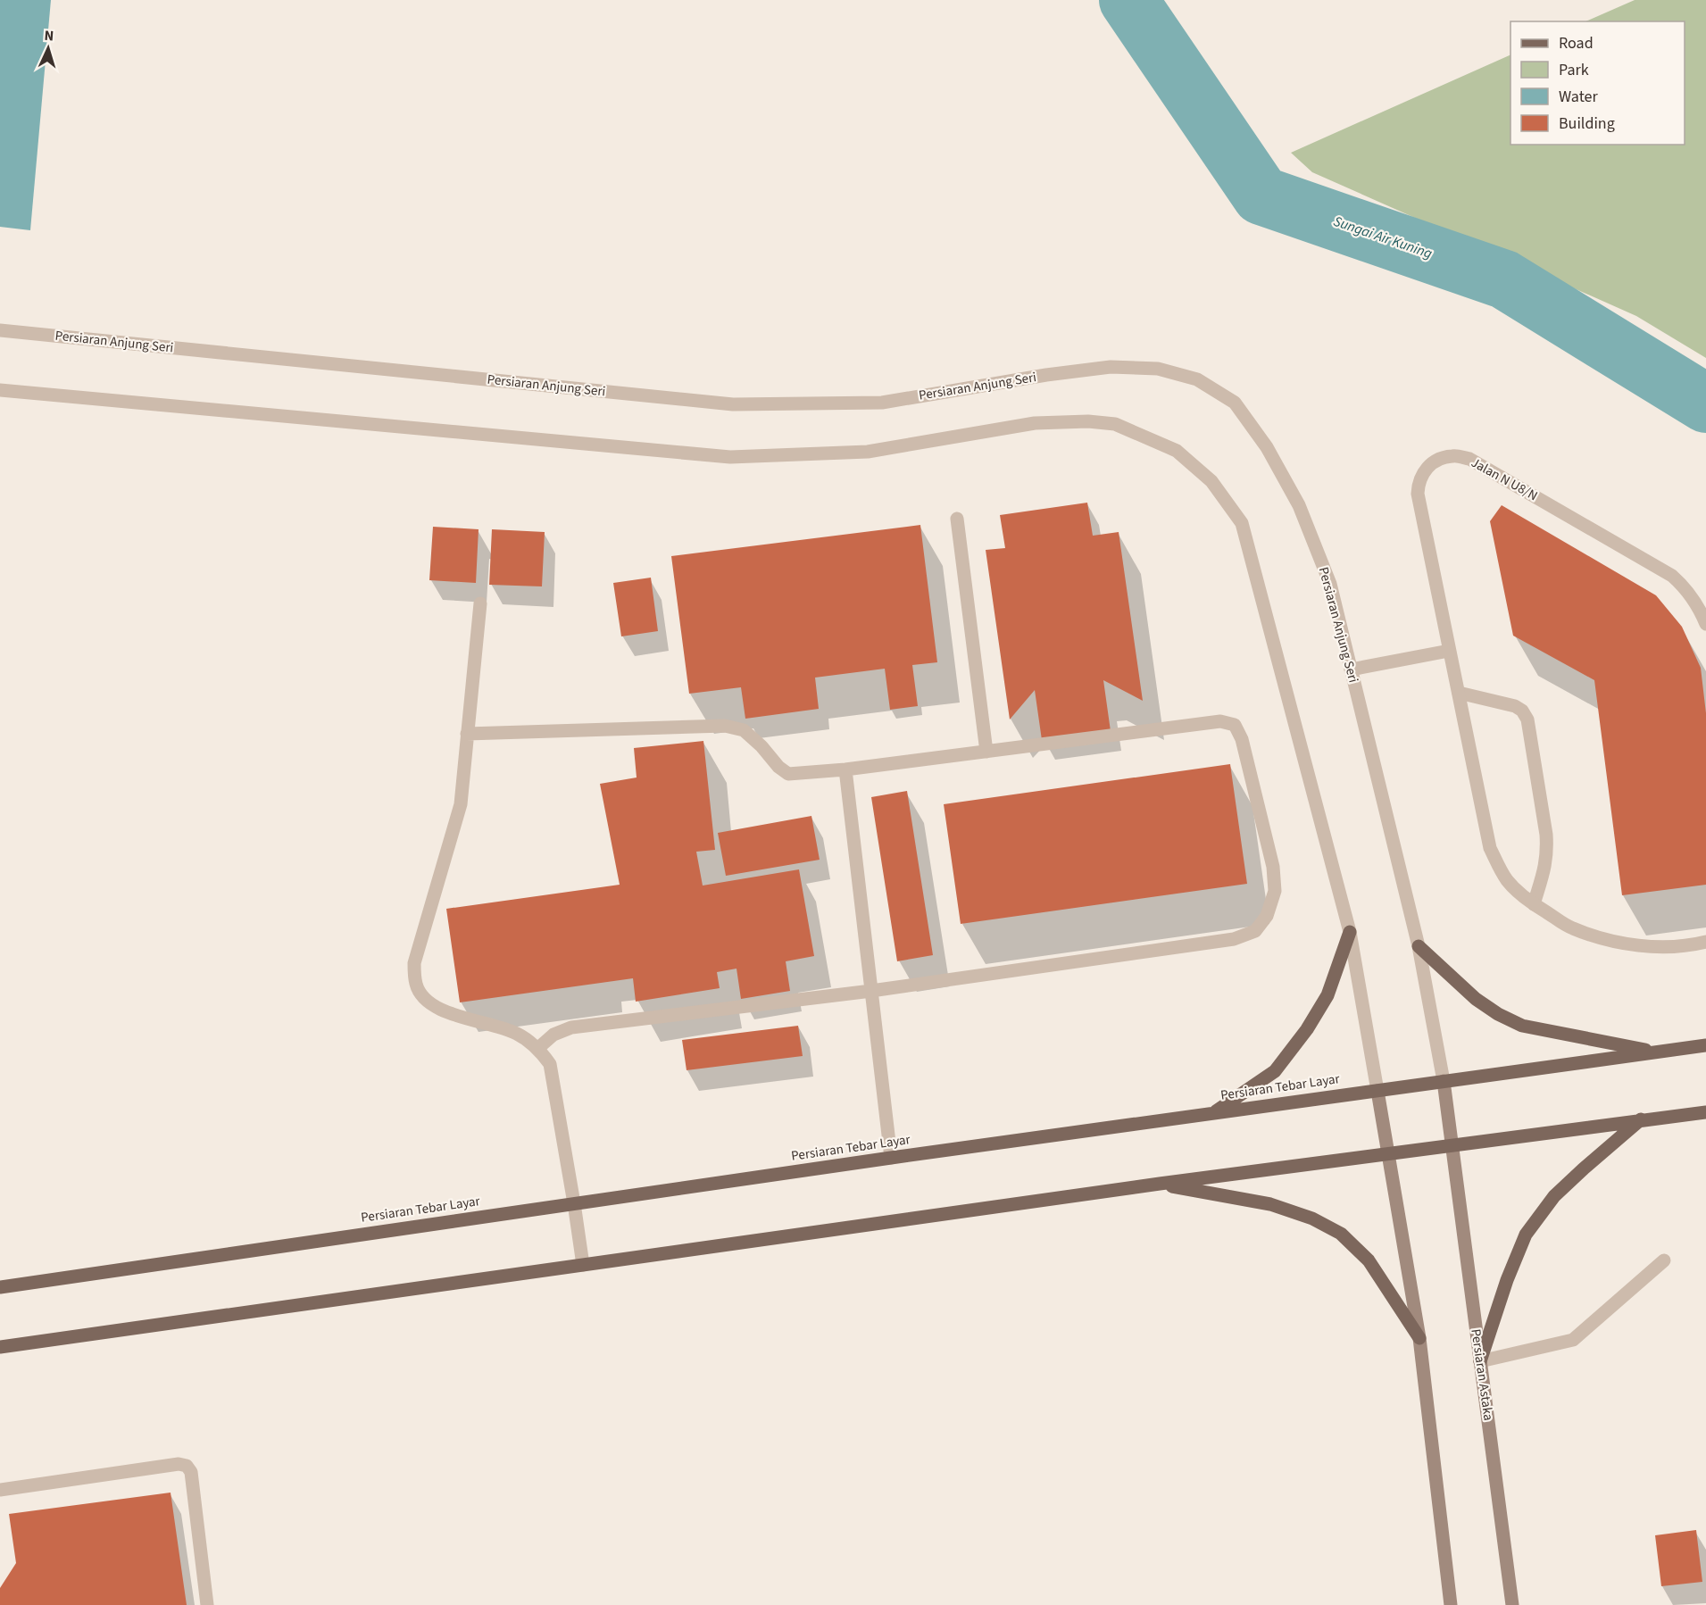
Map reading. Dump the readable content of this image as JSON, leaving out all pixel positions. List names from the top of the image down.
{
  "streets": {
    "main road": ["Persiaran Tebar Layar", "Persiaran Astaka"],
    "street": ["Persiaran Anjung Seri", "Jalan N U8/N"]
  },
  "crossings": [
    ["Persiaran Anjung Seri", "Persiaran Tebar Layar"],
    ["Persiaran Anjung Seri", "Persiaran Astaka"],
    ["Persiaran Tebar Layar", "Persiaran Astaka"]
  ],
  "water": ["Sungai Air Kuning"],
  "legend": [
    "Road",
    "Park",
    "Water",
    "Building"
  ],
  "north": "top"
}
